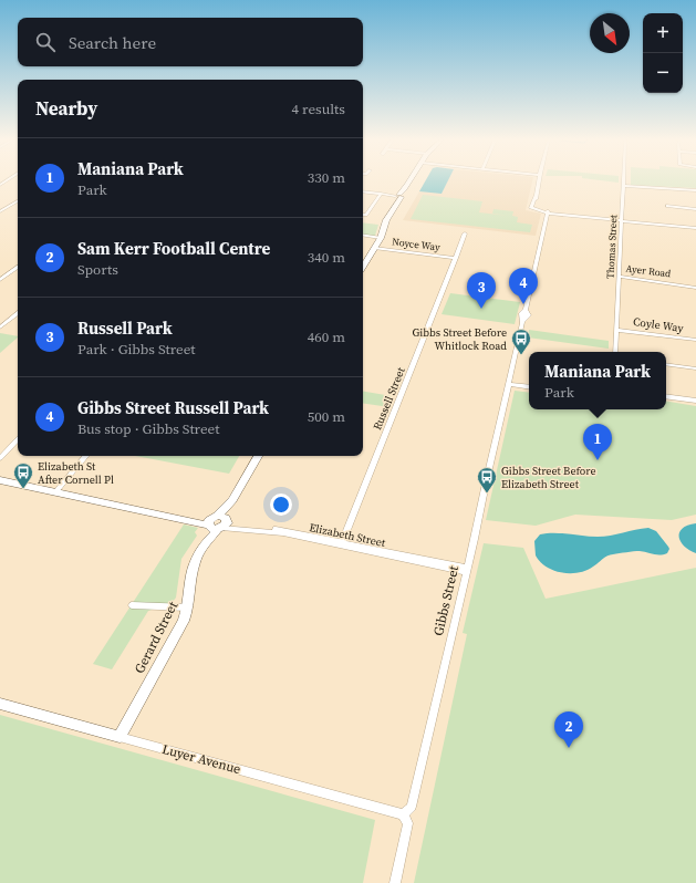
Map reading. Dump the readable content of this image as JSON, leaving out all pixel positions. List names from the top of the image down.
{
  "streets": {
    "street": [
      "Noyce Way",
      "Thomas Street",
      "Ayer Road",
      "Coyle Way",
      "Russell Street",
      "Elizabeth Street",
      "Gibbs Street",
      "Gerard Street",
      "Luyer Avenue"
    ]
  },
  "crossings": [
    ["Noyce Way", "Russell Street"],
    ["Thomas Street", "Ayer Road"],
    ["Thomas Street", "Coyle Way"],
    ["Russell Street", "Elizabeth Street"],
    ["Elizabeth Street", "Gibbs Street"],
    ["Elizabeth Street", "Gerard Street"],
    ["Gibbs Street", "Luyer Avenue"],
    ["Gerard Street", "Luyer Avenue"]
  ],
  "places": {
    "bus stop": ["Gibbs Street Before Whitlock Road", "Elizabeth St After Cornell Pl", "Gibbs Street Before Elizabeth Street"]
  },
  "north": "bottom right",
  "page": {
    "map_buttons": ["+", "−"],
    "search": "Search here",
    "heading": ["Nearby", "4 results"],
    "list": [
      {
        "mark": "1",
        "name": "Maniana Park",
        "note": "Park",
        "value": "330 m"
      },
      {
        "mark": "2",
        "name": "Sam Kerr Football Centre",
        "note": "Sports",
        "value": "340 m"
      },
      {
        "mark": "3",
        "name": "Russell Park",
        "note": "Park · Gibbs Street",
        "value": "460 m"
      },
      {
        "mark": "4",
        "name": "Gibbs Street Russell Park",
        "note": "Bus stop · Gibbs Street",
        "value": "500 m"
      }
    ],
    "pins": [
      "4",
      "3",
      "1",
      "2"
    ],
    "popup": ["Maniana Park", "Park"]
  }
}
